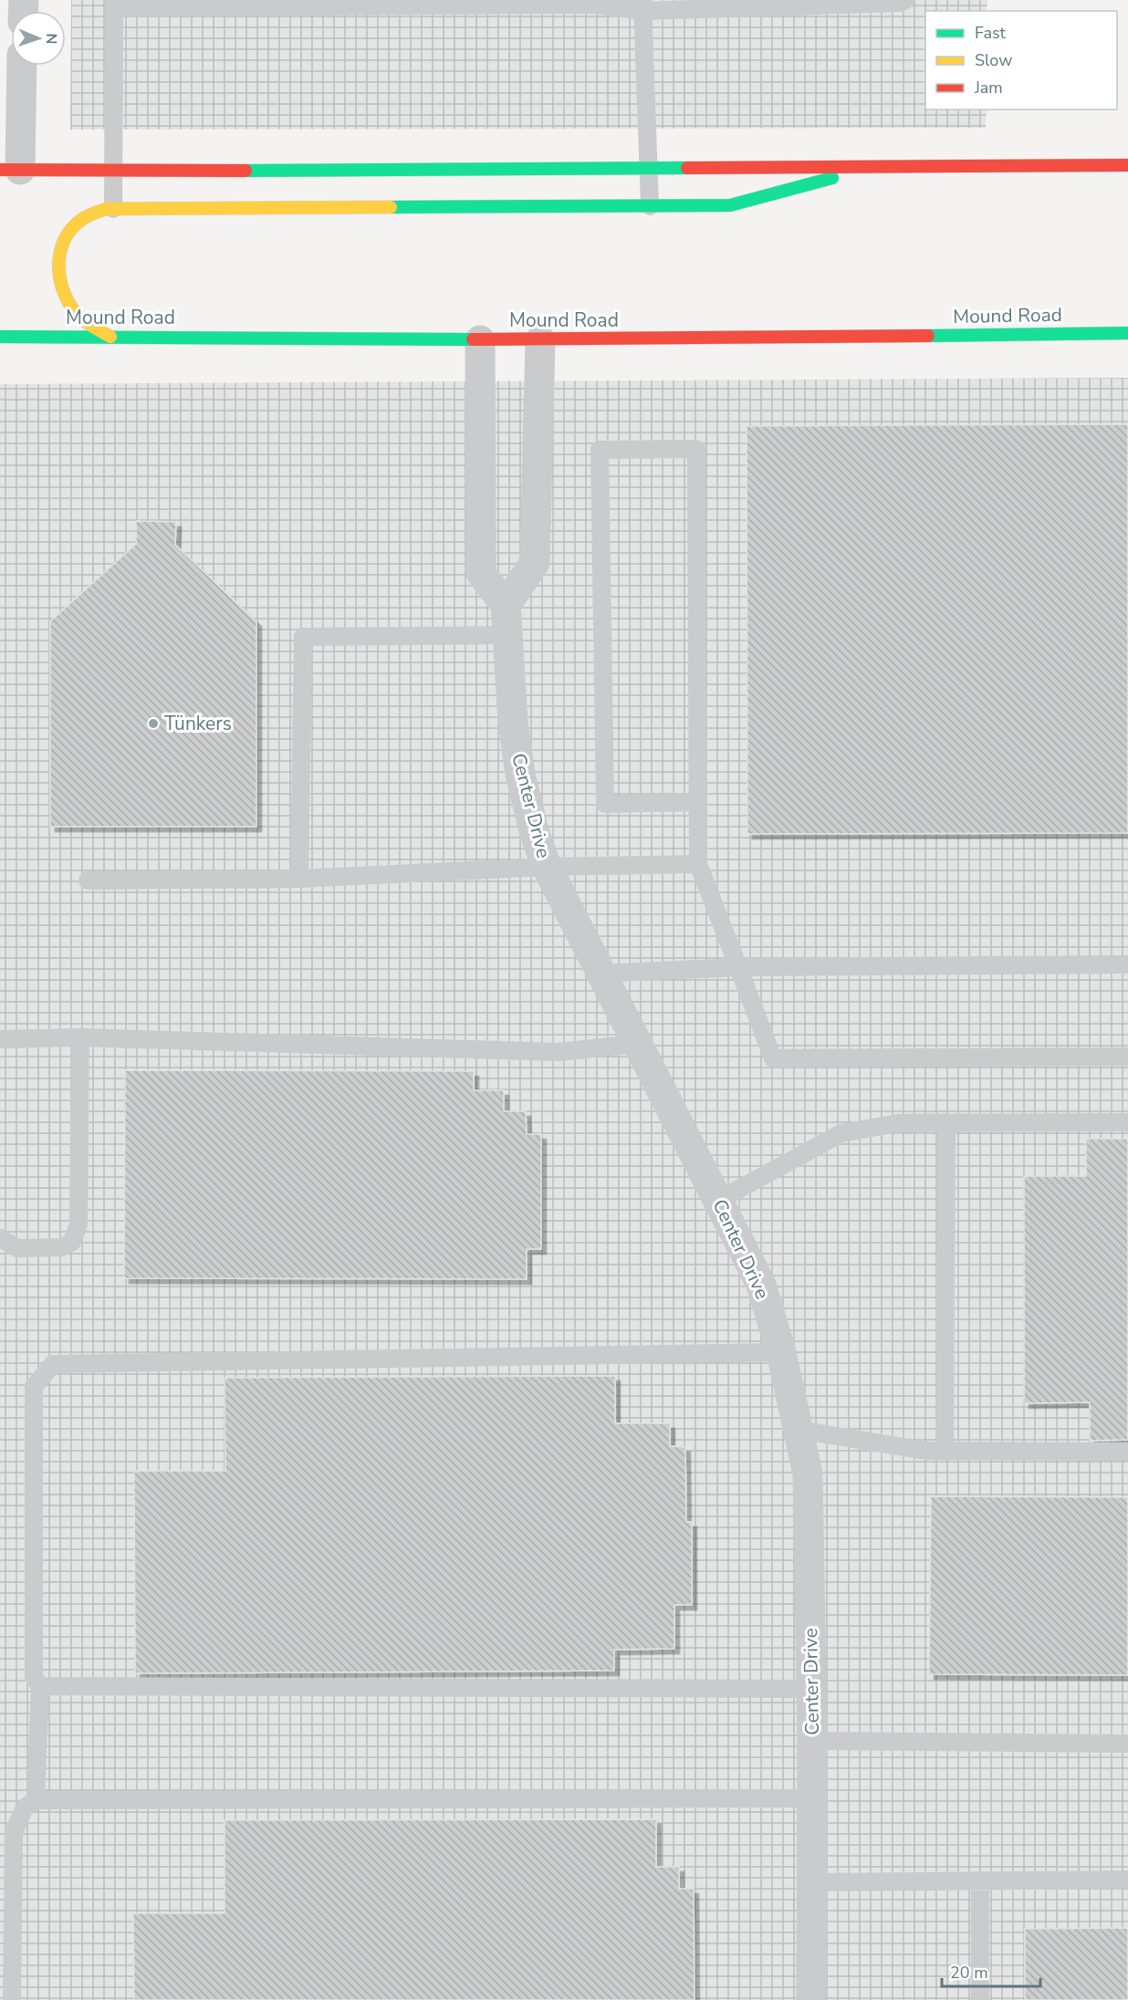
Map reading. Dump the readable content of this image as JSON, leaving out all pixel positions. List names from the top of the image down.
{
  "streets": {
    "main road": ["Mound Road"],
    "street": ["Center Drive"]
  },
  "places": ["Tünkers"],
  "legend": ["Fast", "Slow", "Jam"],
  "scale_bar": "20 m",
  "north": "right"
}
